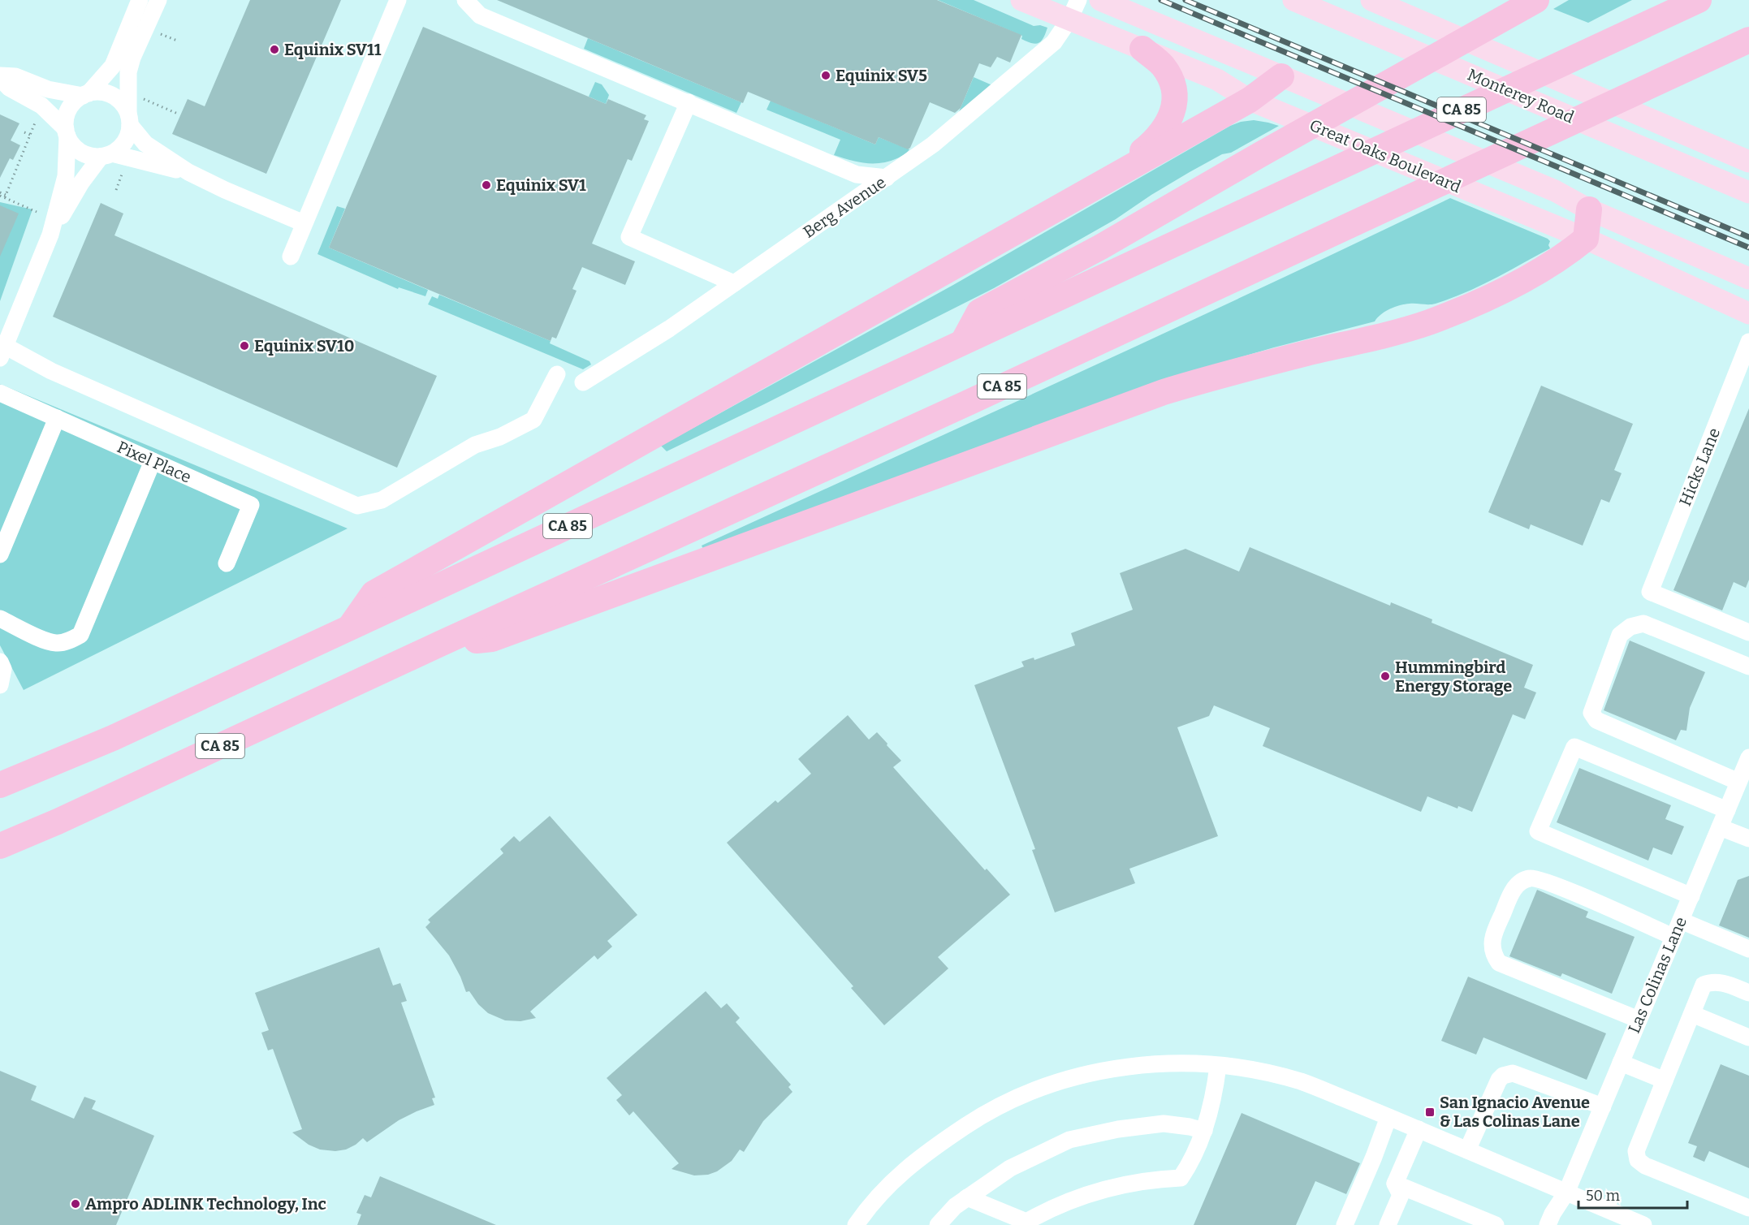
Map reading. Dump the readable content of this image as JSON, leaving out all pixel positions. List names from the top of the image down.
{
  "streets": {
    "highway": ["CA 85"],
    "main road": ["Monterey Road", "Great Oaks Boulevard"],
    "street": [
      "Berg Avenue",
      "Pixel Place",
      "Hicks Lane",
      "Las Colinas Lane"
    ]
  },
  "crossings": [
    ["Great Oaks Boulevard", "Berg Avenue"]
  ],
  "places": {
    "other": [
      "Equinix SV11",
      "Equinix SV5",
      "Equinix SV1",
      "Equinix SV10",
      "Hummingbird Energy Storage",
      "Ampro ADLINK Technology, Inc"
    ],
    "transit": ["San Ignacio Avenue & Las Colinas Lane"]
  },
  "scale_bar": "50 m"
}
